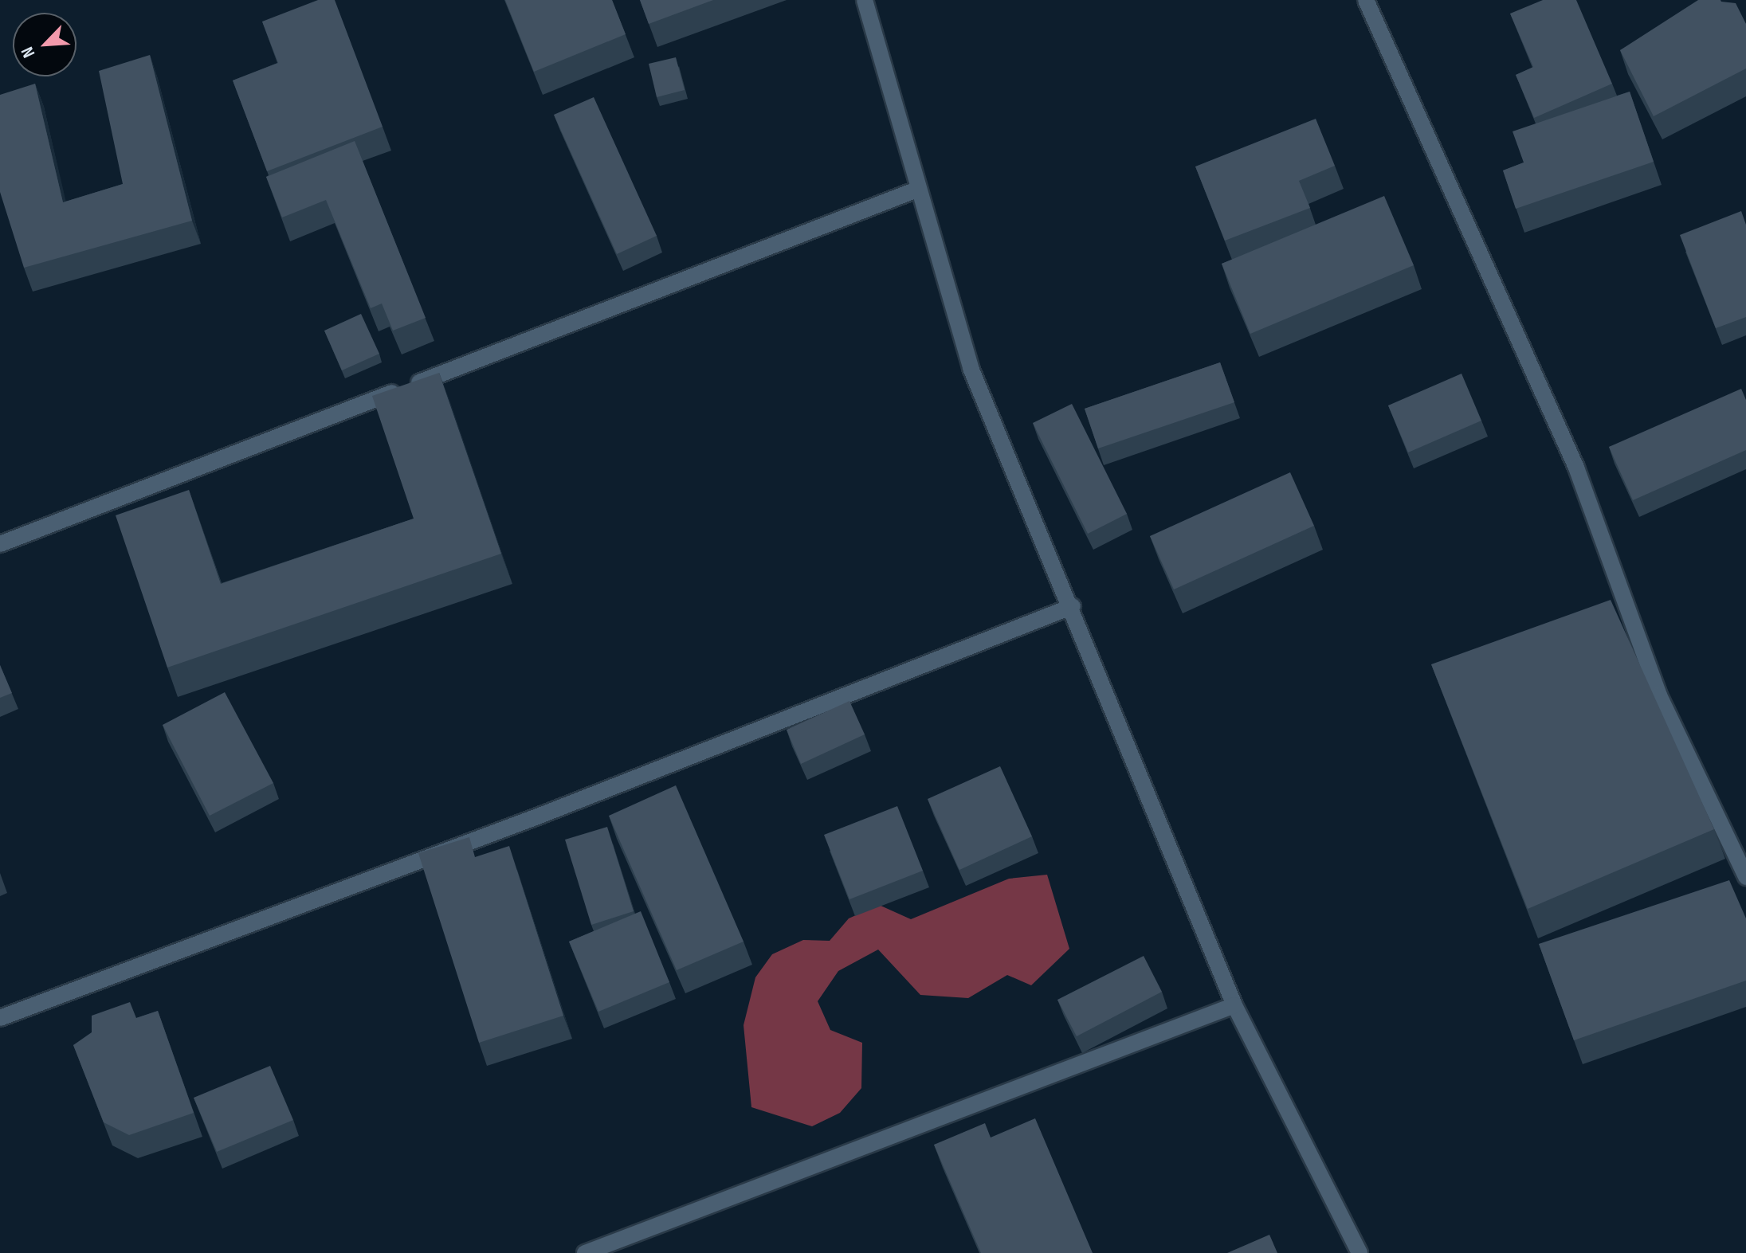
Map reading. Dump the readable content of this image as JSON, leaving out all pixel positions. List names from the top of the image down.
{
  "north": "bottom left"
}
